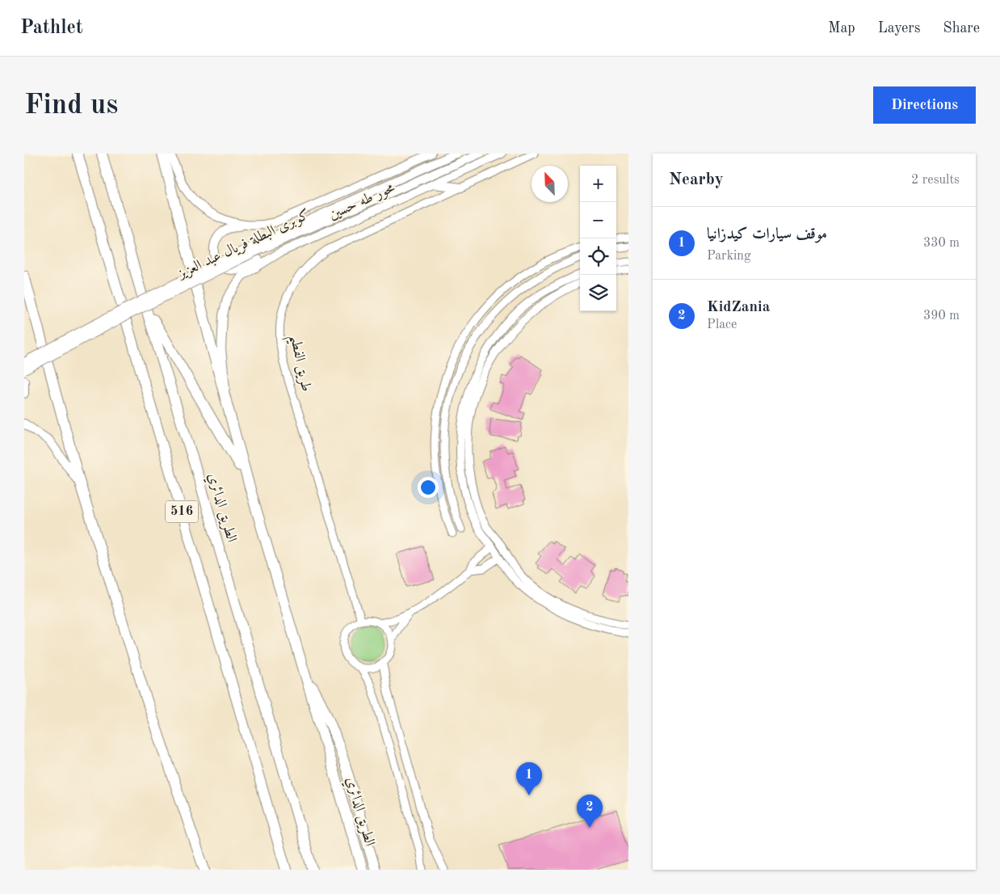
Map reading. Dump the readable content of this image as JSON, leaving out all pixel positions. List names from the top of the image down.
{
  "streets": {
    "highway": ["الطريق الدائري", "516"],
    "main road": ["محور طه حسين", "كوبرى البطلة فريال عبد العزيز"],
    "street": ["طريق الفطيم"]
  },
  "crossings": [
    ["محور طه حسين", "الطريق الدائري"],
    ["الطريق الدائري", "516"]
  ],
  "north": "top left",
  "page": {
    "header": "Pathlet",
    "nav": ["Map", "Layers", "Share"],
    "buttons": "Directions",
    "title": "Find us",
    "heading": ["Nearby", "2 results"],
    "map_buttons": ["+", "−"],
    "list": [
      {
        "mark": "1",
        "name": "موقف سيارات كيدزانيا",
        "note": "Parking",
        "value": "330 m"
      },
      {
        "mark": "2",
        "name": "KidZania",
        "note": "Place",
        "value": "390 m"
      }
    ],
    "pins": ["1", "2"]
  }
}
